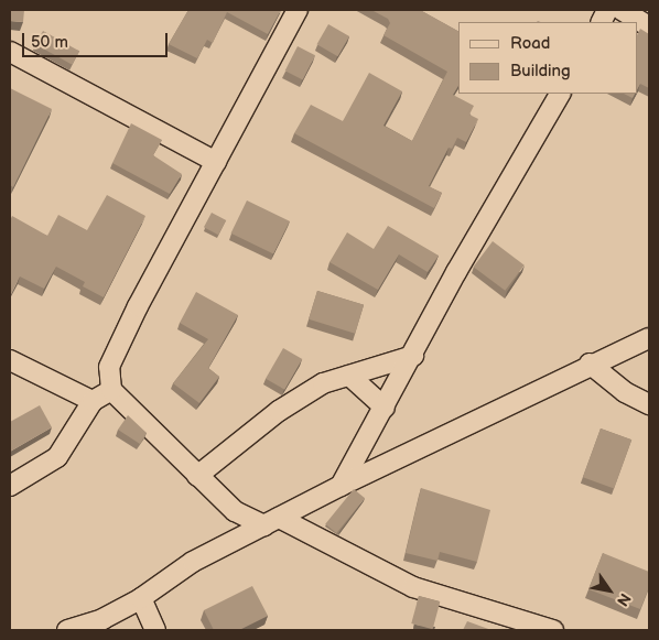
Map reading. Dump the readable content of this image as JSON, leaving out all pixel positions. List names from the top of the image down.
{
  "legend": ["Road", "Building"],
  "scale_bar": "50 m",
  "north": "bottom right"
}
